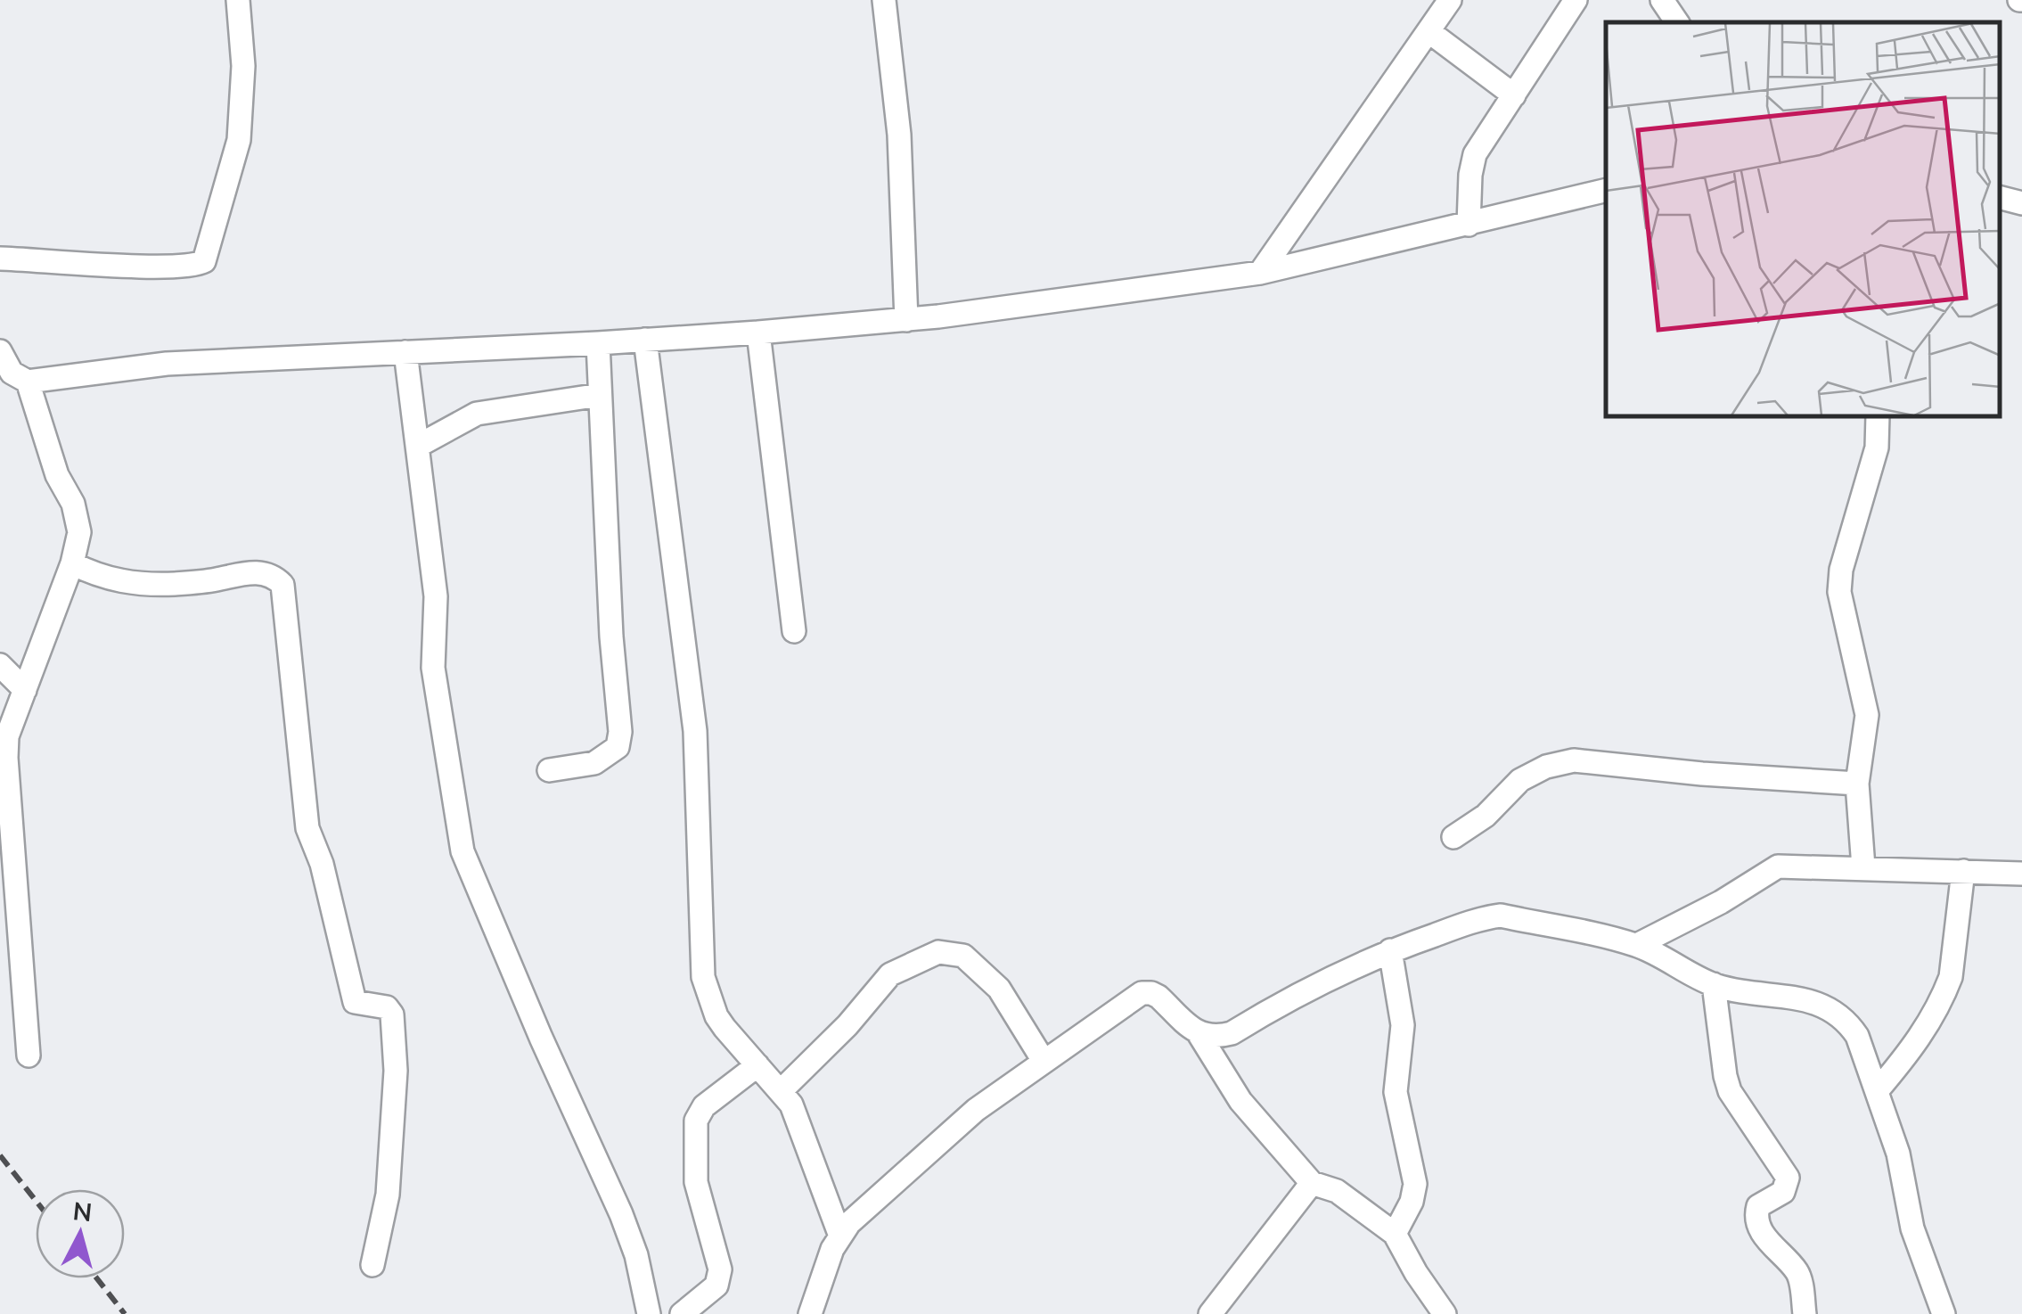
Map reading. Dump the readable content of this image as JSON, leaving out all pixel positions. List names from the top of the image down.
{
  "north": "top"
}
